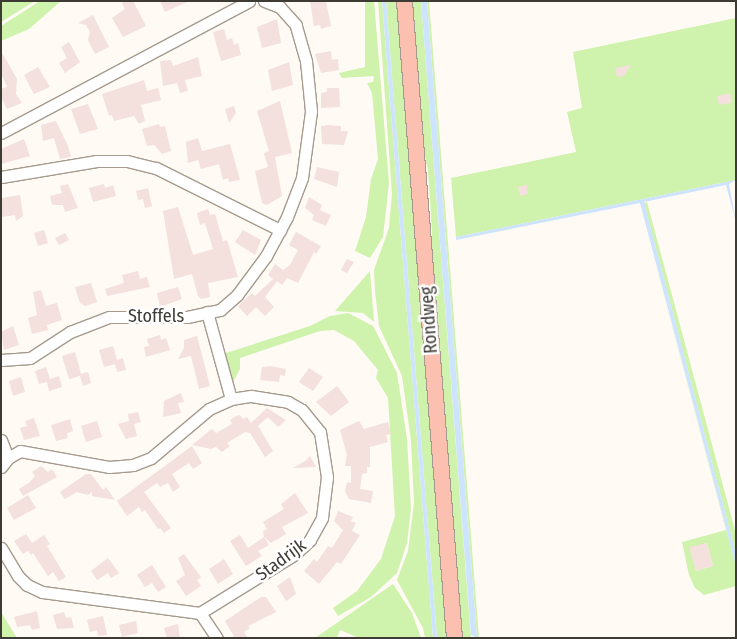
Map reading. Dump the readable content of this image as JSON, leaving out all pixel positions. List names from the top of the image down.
{
  "streets": {
    "main road": ["Rondweg"],
    "street": ["Stoffels", "Stadrijk"]
  }
}
